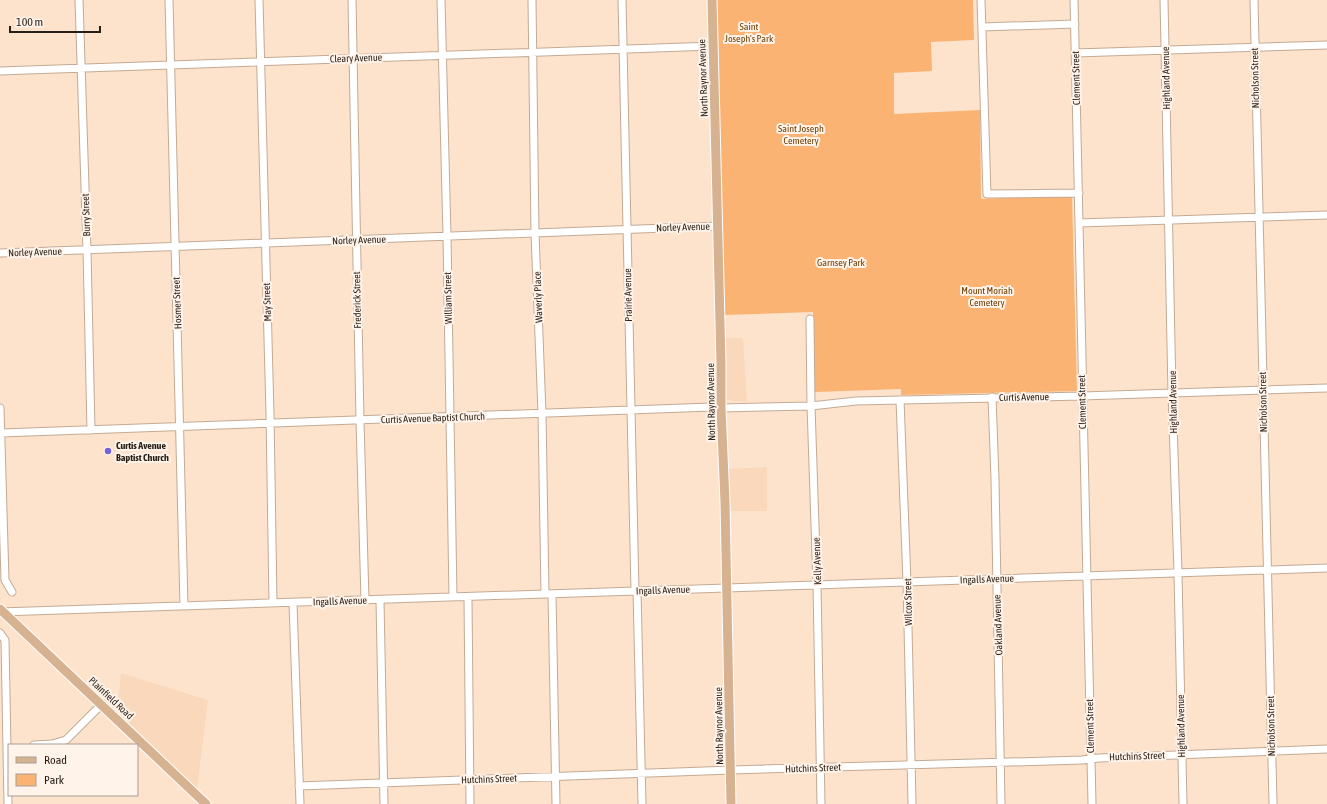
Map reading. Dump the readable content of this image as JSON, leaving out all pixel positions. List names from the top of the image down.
{
  "streets": {
    "main road": ["North Raynor Avenue", "Plainfield Road"],
    "street": [
      "Cleary Avenue",
      "Clement Street",
      "Highland Avenue",
      "Nicholson Street",
      "Burry Street",
      "Norley Avenue",
      "Prairie Avenue",
      "Waverly Place",
      "William Street",
      "Frederick Street",
      "May Street",
      "Hosmer Street",
      "Curtis Avenue",
      "Curtis Avenue Baptist Church",
      "Kelly Avenue",
      "Ingalls Avenue",
      "Wilcox Street",
      "Oakland Avenue",
      "Hutchins Street"
    ]
  },
  "crossings": [
    ["Cleary Avenue", "North Raynor Avenue"],
    ["Cleary Avenue", "Burry Street"],
    ["Cleary Avenue", "Prairie Avenue"],
    ["Cleary Avenue", "Waverly Place"],
    ["Cleary Avenue", "William Street"],
    ["Cleary Avenue", "Frederick Street"],
    ["Cleary Avenue", "May Street"],
    ["Cleary Avenue", "Hosmer Street"],
    ["North Raynor Avenue", "Norley Avenue"],
    ["North Raynor Avenue", "Curtis Avenue"],
    ["North Raynor Avenue", "Curtis Avenue Baptist Church"],
    ["North Raynor Avenue", "Ingalls Avenue"],
    ["North Raynor Avenue", "Hutchins Street"],
    ["Clement Street", "Curtis Avenue"],
    ["Clement Street", "Ingalls Avenue"],
    ["Clement Street", "Hutchins Street"],
    ["Highland Avenue", "Curtis Avenue"],
    ["Highland Avenue", "Ingalls Avenue"],
    ["Highland Avenue", "Hutchins Street"],
    ["Nicholson Street", "Curtis Avenue"],
    ["Nicholson Street", "Ingalls Avenue"],
    ["Nicholson Street", "Hutchins Street"],
    ["Burry Street", "Norley Avenue"],
    ["Burry Street", "Curtis Avenue Baptist Church"],
    ["Norley Avenue", "Prairie Avenue"],
    ["Norley Avenue", "Waverly Place"],
    ["Norley Avenue", "William Street"],
    ["Norley Avenue", "Frederick Street"],
    ["Norley Avenue", "May Street"],
    ["Norley Avenue", "Hosmer Street"],
    ["Prairie Avenue", "Curtis Avenue Baptist Church"],
    ["Prairie Avenue", "Ingalls Avenue"],
    ["Prairie Avenue", "Hutchins Street"],
    ["Waverly Place", "Curtis Avenue Baptist Church"],
    ["Waverly Place", "Ingalls Avenue"],
    ["Waverly Place", "Hutchins Street"],
    ["William Street", "Curtis Avenue Baptist Church"],
    ["William Street", "Ingalls Avenue"],
    ["Frederick Street", "Curtis Avenue Baptist Church"],
    ["Frederick Street", "Ingalls Avenue"],
    ["May Street", "Curtis Avenue Baptist Church"],
    ["May Street", "Ingalls Avenue"],
    ["Hosmer Street", "Curtis Avenue Baptist Church"],
    ["Hosmer Street", "Ingalls Avenue"],
    ["Curtis Avenue", "Curtis Avenue Baptist Church"],
    ["Curtis Avenue", "Kelly Avenue"],
    ["Curtis Avenue", "Wilcox Street"],
    ["Curtis Avenue", "Oakland Avenue"],
    ["Kelly Avenue", "Ingalls Avenue"],
    ["Kelly Avenue", "Hutchins Street"],
    ["Ingalls Avenue", "Wilcox Street"],
    ["Ingalls Avenue", "Oakland Avenue"],
    ["Ingalls Avenue", "Plainfield Road"],
    ["Wilcox Street", "Hutchins Street"],
    ["Oakland Avenue", "Hutchins Street"]
  ],
  "parks": [
    "Saint Joseph's Park",
    "Saint Joseph Cemetery",
    "Garnsey Park",
    "Mount Moriah Cemetery"
  ],
  "places": ["Curtis Avenue Baptist Church"],
  "legend": ["Road", "Park"],
  "scale_bar": "100 m"
}
